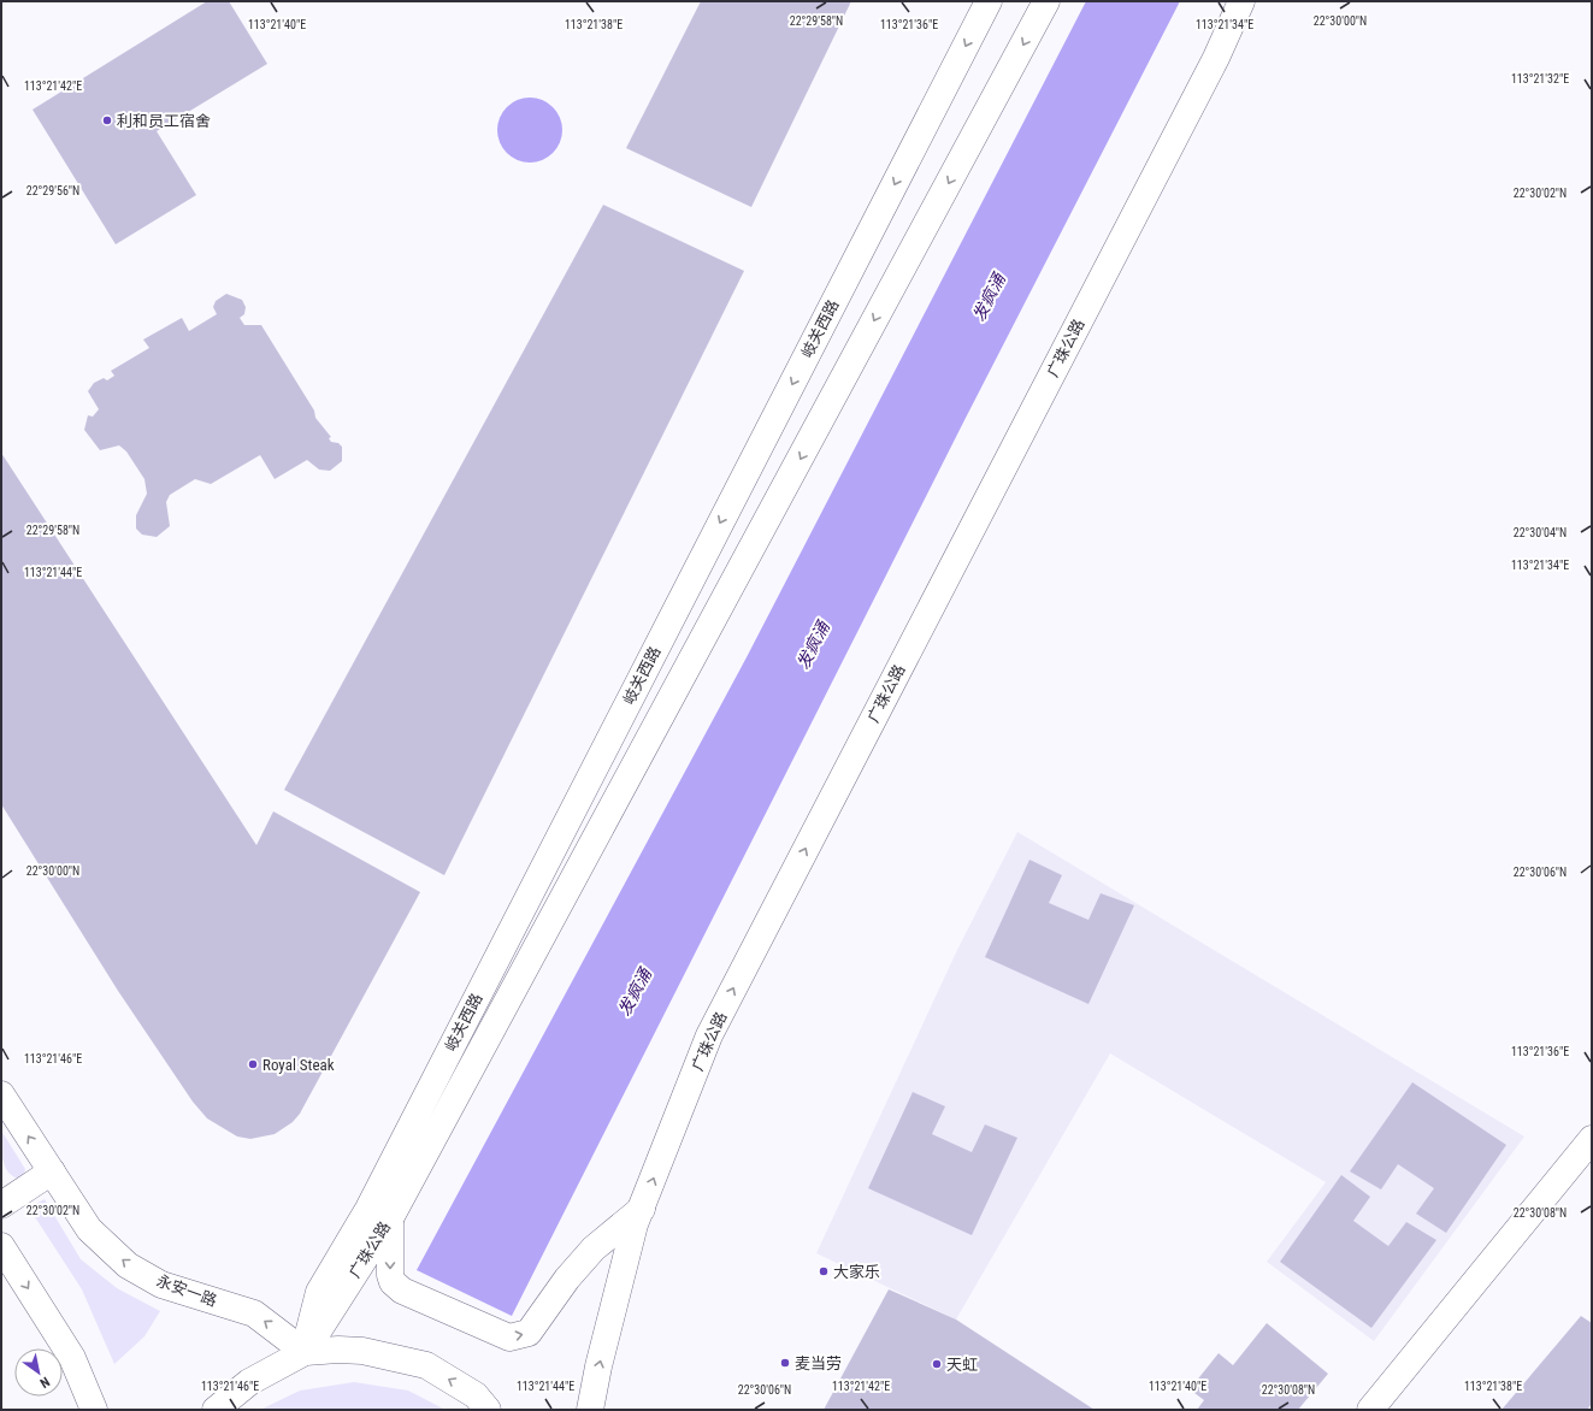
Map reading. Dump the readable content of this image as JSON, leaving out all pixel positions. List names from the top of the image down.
{
  "streets": {
    "main road": ["岐关西路", "广珠公路", "永安一路"]
  },
  "crossings": [
    ["岐关西路", "广珠公路"],
    ["岐关西路", "永安一路"],
    ["广珠公路", "永安一路"]
  ],
  "one_way": ["岐关西路"],
  "water": ["发疯涌"],
  "places": [
    "利和员工宿舍",
    "Royal Steak",
    "大家乐",
    "麦当劳",
    "天虹"
  ],
  "north": "bottom right",
  "coordinates": [
    "22°29'58\"N",
    "22°30'00\"N",
    "113°21'40\"E",
    "113°21'38\"E",
    "113°21'34\"E",
    "113°21'36\"E",
    "113°21'32\"E",
    "113°21'42\"E",
    "22°29'56\"N",
    "22°30'02\"N",
    "22°30'04\"N",
    "113°21'44\"E",
    "22°30'06\"N",
    "113°21'46\"E",
    "22°30'08\"N"
  ]
}
